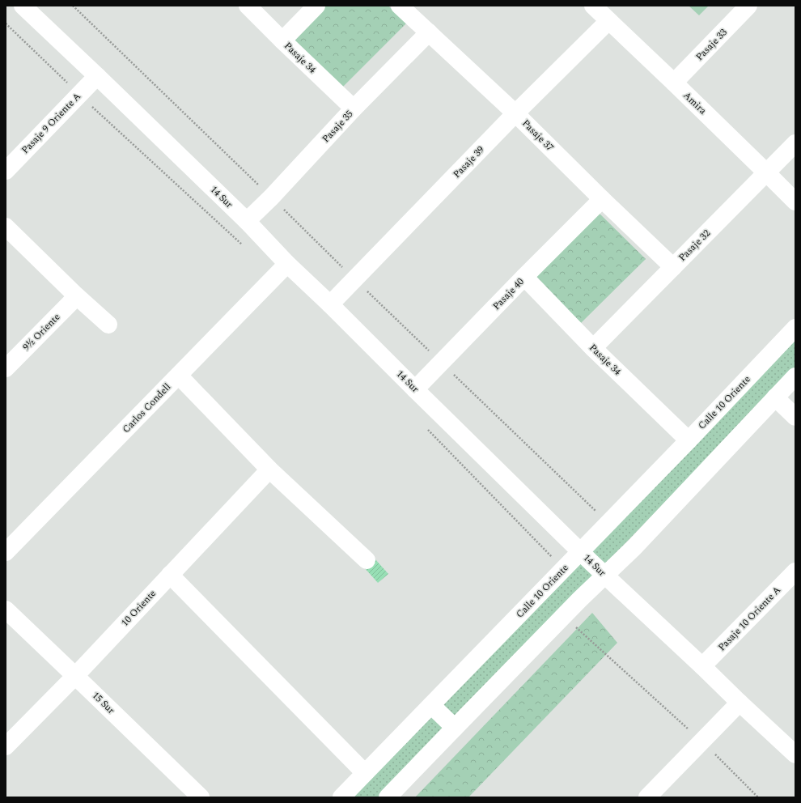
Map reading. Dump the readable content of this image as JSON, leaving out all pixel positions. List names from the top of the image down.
{
  "streets": {
    "street": [
      "Pasaje 33",
      "Pasaje 34",
      "Amira",
      "Pasaje 9 Oriente A",
      "Pasaje 35",
      "Pasaje 37",
      "Pasaje 39",
      "14 Sur",
      "Pasaje 32",
      "Pasaje 40",
      "9½ Oriente",
      "Calle 10 Oriente",
      "Carlos Condell",
      "10 Oriente",
      "Pasaje 10 Oriente A",
      "15 Sur"
    ]
  },
  "crossings": [
    ["Pasaje 33", "Amira"],
    ["Pasaje 34", "Pasaje 35"],
    ["Pasaje 34", "Pasaje 32"],
    ["Pasaje 34", "Pasaje 40"],
    ["Pasaje 34", "Calle 10 Oriente"],
    ["Amira", "Pasaje 39"],
    ["Amira", "Pasaje 32"],
    ["Pasaje 9 Oriente A", "14 Sur"],
    ["Pasaje 35", "Pasaje 37"],
    ["Pasaje 35", "14 Sur"],
    ["Pasaje 37", "Pasaje 39"],
    ["Pasaje 37", "Pasaje 32"],
    ["Pasaje 37", "Pasaje 40"],
    ["Pasaje 39", "14 Sur"],
    ["14 Sur", "Pasaje 40"],
    ["14 Sur", "Calle 10 Oriente"],
    ["14 Sur", "Carlos Condell"],
    ["14 Sur", "Pasaje 10 Oriente A"],
    ["10 Oriente", "15 Sur"]
  ]
}
